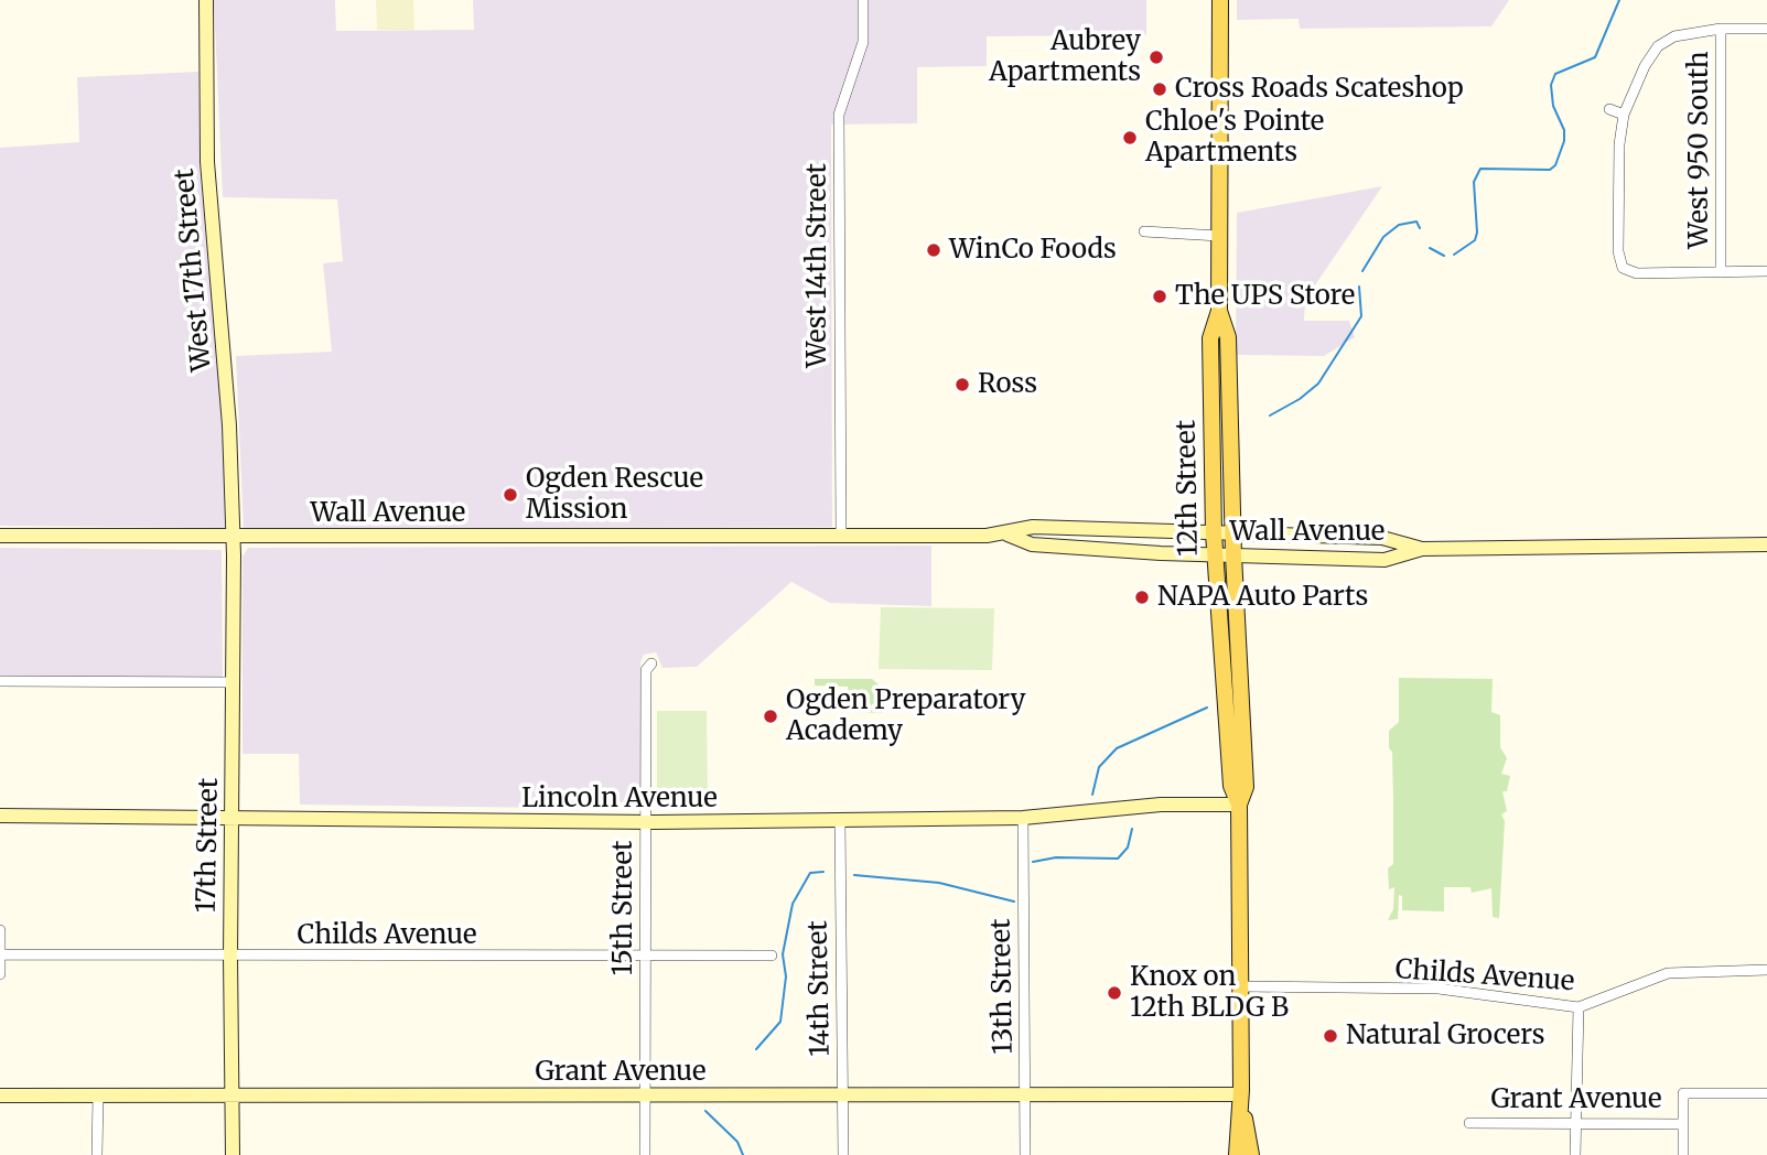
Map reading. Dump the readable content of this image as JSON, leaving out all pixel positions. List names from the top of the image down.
{
  "streets": {
    "main road": ["12th Street"],
    "street": [
      "West 950 South",
      "West 14th Street",
      "West 17th Street",
      "Wall Avenue",
      "Lincoln Avenue",
      "17th Street",
      "15th Street",
      "Childs Avenue",
      "13th Street",
      "14th Street",
      "Grant Avenue"
    ]
  },
  "crossings": [
    ["West 14th Street", "Wall Avenue"],
    ["West 17th Street", "Wall Avenue"],
    ["West 17th Street", "17th Street"],
    ["12th Street", "Wall Avenue"],
    ["12th Street", "Lincoln Avenue"],
    ["12th Street", "Childs Avenue"],
    ["12th Street", "Grant Avenue"],
    ["Wall Avenue", "17th Street"],
    ["Lincoln Avenue", "17th Street"],
    ["Lincoln Avenue", "15th Street"],
    ["Lincoln Avenue", "13th Street"],
    ["Lincoln Avenue", "14th Street"],
    ["17th Street", "Childs Avenue"],
    ["17th Street", "Grant Avenue"],
    ["15th Street", "Childs Avenue"],
    ["15th Street", "Grant Avenue"],
    ["13th Street", "Grant Avenue"],
    ["14th Street", "Grant Avenue"]
  ],
  "places": [
    "Aubrey Apartments",
    "Cross Roads Scateshop",
    "Chloe's Pointe Apartments",
    "WinCo Foods",
    "The UPS Store",
    "Ross",
    "Ogden Rescue Mission",
    "NAPA Auto Parts",
    "Ogden Preparatory Academy",
    "Knox on 12th BLDG B",
    "Natural Grocers"
  ]
}
